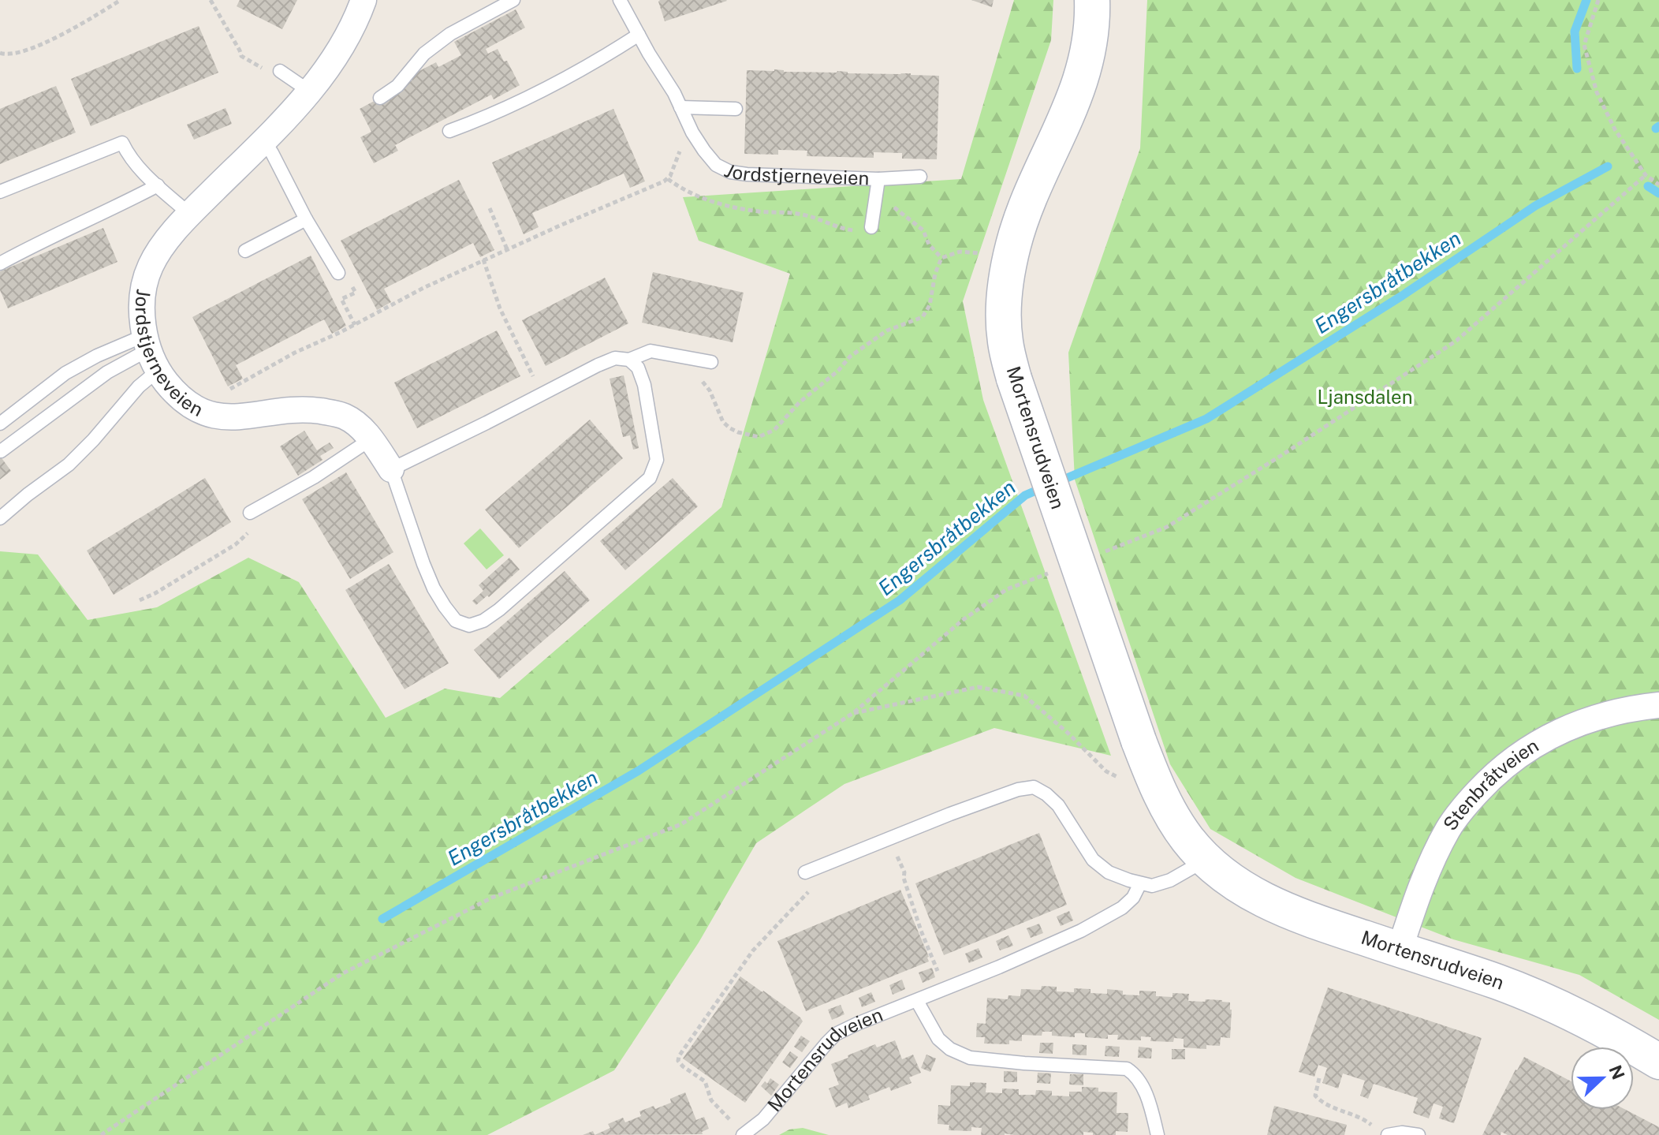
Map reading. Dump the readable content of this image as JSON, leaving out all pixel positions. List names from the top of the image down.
{
  "streets": {
    "street": ["Jordstjerneveien", "Mortensrudveien", "Stenbråtveien"]
  },
  "crossings": [
    ["Mortensrudveien", "Stenbråtveien"]
  ],
  "water": ["Engersbråtbekken"],
  "parks": ["Ljansdalen"],
  "north": "right"
}
